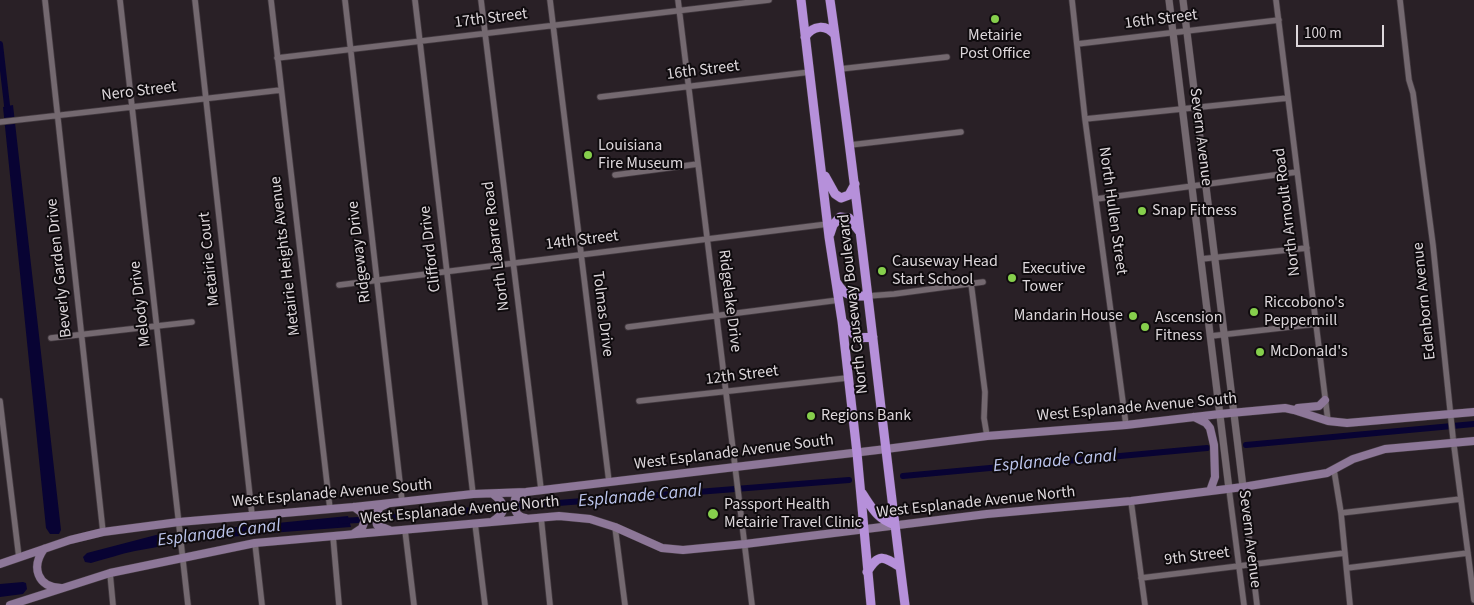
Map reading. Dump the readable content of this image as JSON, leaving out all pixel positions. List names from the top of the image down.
{
  "streets": {
    "highway": ["North Causeway Boulevard"],
    "main road": ["West Esplanade Avenue South", "West Esplanade Avenue North"],
    "street": [
      "17th Street",
      "16th Street",
      "Nero Street",
      "Severn Avenue",
      "North Hullen Street",
      "North Arnoult Road",
      "14th Street",
      "North Labarre Road",
      "Clifford Drive",
      "Ridgeway Drive",
      "Metairie Heights Avenue",
      "Metairie Court",
      "Beverly Garden Drive",
      "Ridgelake Drive",
      "Edenborn Avenue",
      "Melody Drive",
      "Tolmas Drive",
      "12th Street",
      "9th Street"
    ]
  },
  "crossings": [
    ["17th Street", "North Labarre Road"],
    ["17th Street", "Clifford Drive"],
    ["17th Street", "Ridgeway Drive"],
    ["17th Street", "Metairie Heights Avenue"],
    ["17th Street", "Ridgelake Drive"],
    ["17th Street", "Tolmas Drive"],
    ["16th Street", "Severn Avenue"],
    ["16th Street", "North Hullen Street"],
    ["16th Street", "North Arnoult Road"],
    ["16th Street", "Ridgelake Drive"],
    ["16th Street", "North Causeway Boulevard"],
    ["Nero Street", "Metairie Heights Avenue"],
    ["Nero Street", "Metairie Court"],
    ["Nero Street", "Beverly Garden Drive"],
    ["Nero Street", "Melody Drive"],
    ["Severn Avenue", "West Esplanade Avenue South"],
    ["Severn Avenue", "West Esplanade Avenue North"],
    ["Severn Avenue", "9th Street"],
    ["North Hullen Street", "West Esplanade Avenue South"],
    ["North Arnoult Road", "West Esplanade Avenue South"],
    ["14th Street", "North Labarre Road"],
    ["14th Street", "Clifford Drive"],
    ["14th Street", "Ridgeway Drive"],
    ["14th Street", "Ridgelake Drive"],
    ["14th Street", "North Causeway Boulevard"],
    ["14th Street", "Tolmas Drive"],
    ["North Labarre Road", "West Esplanade Avenue South"],
    ["Clifford Drive", "West Esplanade Avenue South"],
    ["Ridgeway Drive", "West Esplanade Avenue South"],
    ["Metairie Heights Avenue", "West Esplanade Avenue South"],
    ["Metairie Court", "West Esplanade Avenue South"],
    ["Beverly Garden Drive", "West Esplanade Avenue South"],
    ["Ridgelake Drive", "12th Street"],
    ["Ridgelake Drive", "West Esplanade Avenue South"],
    ["Ridgelake Drive", "West Esplanade Avenue North"],
    ["Edenborn Avenue", "West Esplanade Avenue South"],
    ["Edenborn Avenue", "West Esplanade Avenue North"],
    ["Melody Drive", "West Esplanade Avenue South"],
    ["Melody Drive", "West Esplanade Avenue North"],
    ["North Causeway Boulevard", "12th Street"],
    ["North Causeway Boulevard", "West Esplanade Avenue South"],
    ["North Causeway Boulevard", "West Esplanade Avenue North"],
    ["Tolmas Drive", "West Esplanade Avenue South"]
  ],
  "water": ["Esplanade Canal"],
  "places": [
    "Metairie Post Office",
    "Louisiana Fire Museum",
    "Snap Fitness",
    "Causeway Head Start School",
    "Executive Tower",
    "Riccobono's Peppermill",
    "Mandarin House",
    "Ascension Fitness",
    "McDonald's",
    "Regions Bank",
    "Passport Health Metairie Travel Clinic"
  ],
  "scale_bar": "100 m"
}
